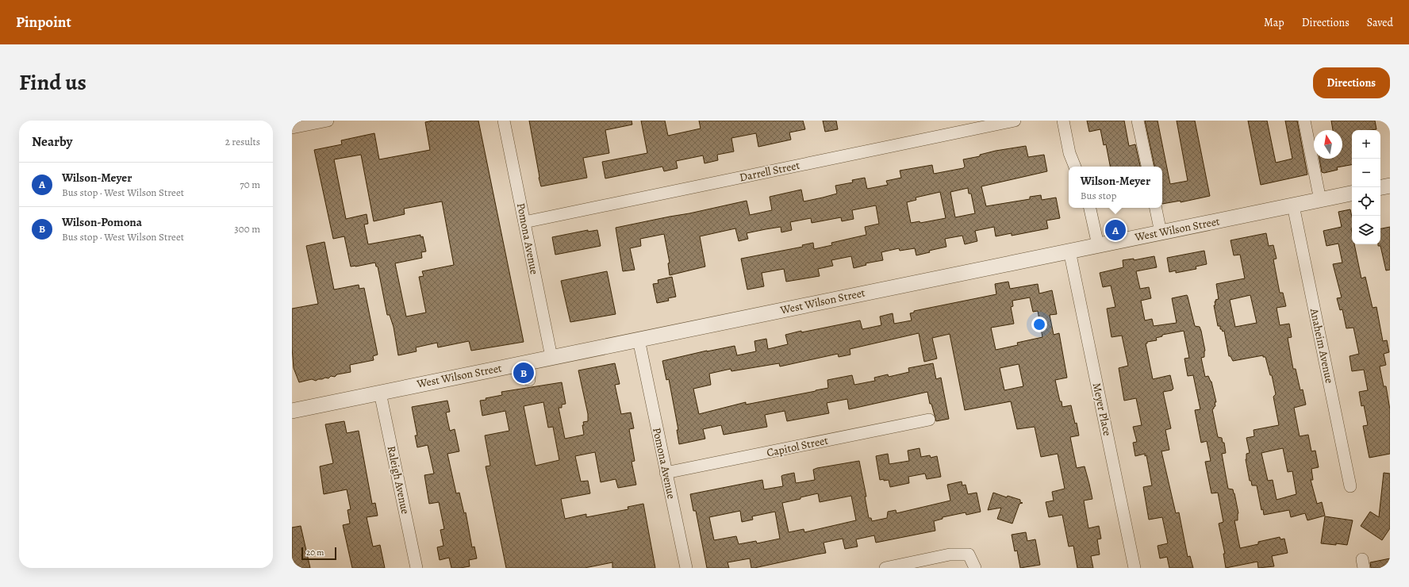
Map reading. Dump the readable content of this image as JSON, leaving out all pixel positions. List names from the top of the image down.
{
  "streets": {
    "street": [
      "Darrell Street",
      "West Wilson Street",
      "Pomona Avenue",
      "Anaheim Avenue",
      "Meyer Place",
      "Capitol Street",
      "Raleigh Avenue"
    ]
  },
  "crossings": [
    ["Darrell Street", "Pomona Avenue"],
    ["West Wilson Street", "Pomona Avenue"],
    ["West Wilson Street", "Anaheim Avenue"],
    ["West Wilson Street", "Meyer Place"],
    ["West Wilson Street", "Raleigh Avenue"],
    ["Pomona Avenue", "Capitol Street"]
  ],
  "scale_bar": "20 m",
  "north": "top",
  "page": {
    "header": "Pinpoint",
    "nav": ["Map", "Directions", "Saved"],
    "title": "Find us",
    "buttons": "Directions",
    "heading": ["Nearby", "2 results"],
    "map_buttons": ["+", "−"],
    "list": [
      {
        "mark": "A",
        "name": "Wilson-Meyer",
        "note": "Bus stop · West Wilson Street",
        "value": "70 m"
      },
      {
        "mark": "B",
        "name": "Wilson-Pomona",
        "note": "Bus stop · West Wilson Street",
        "value": "300 m"
      }
    ],
    "popup": ["Wilson-Meyer", "Bus stop"],
    "pins": ["A", "B"],
    "scale": "20 m"
  }
}
